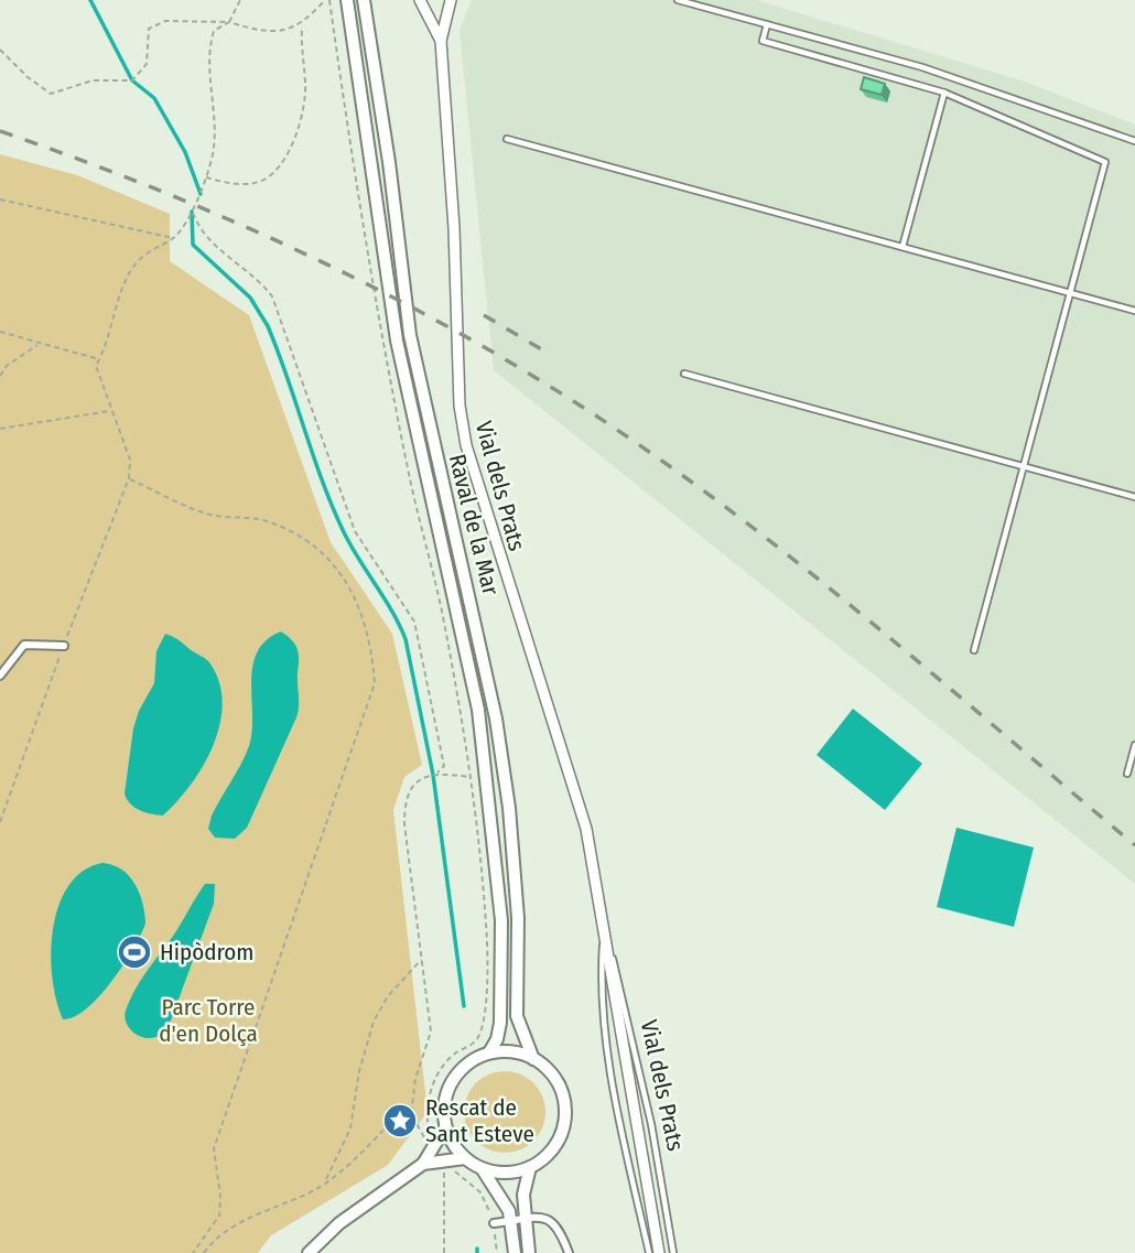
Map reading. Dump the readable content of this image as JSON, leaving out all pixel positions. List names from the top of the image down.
{
  "streets": {
    "street": ["Vial dels Prats", "Raval de la Mar"]
  },
  "parks": ["Parc Torre d'en Dolça"],
  "places": {
    "sports": ["Hipòdrom"],
    "place": ["Rescat de Sant Esteve"]
  }
}
